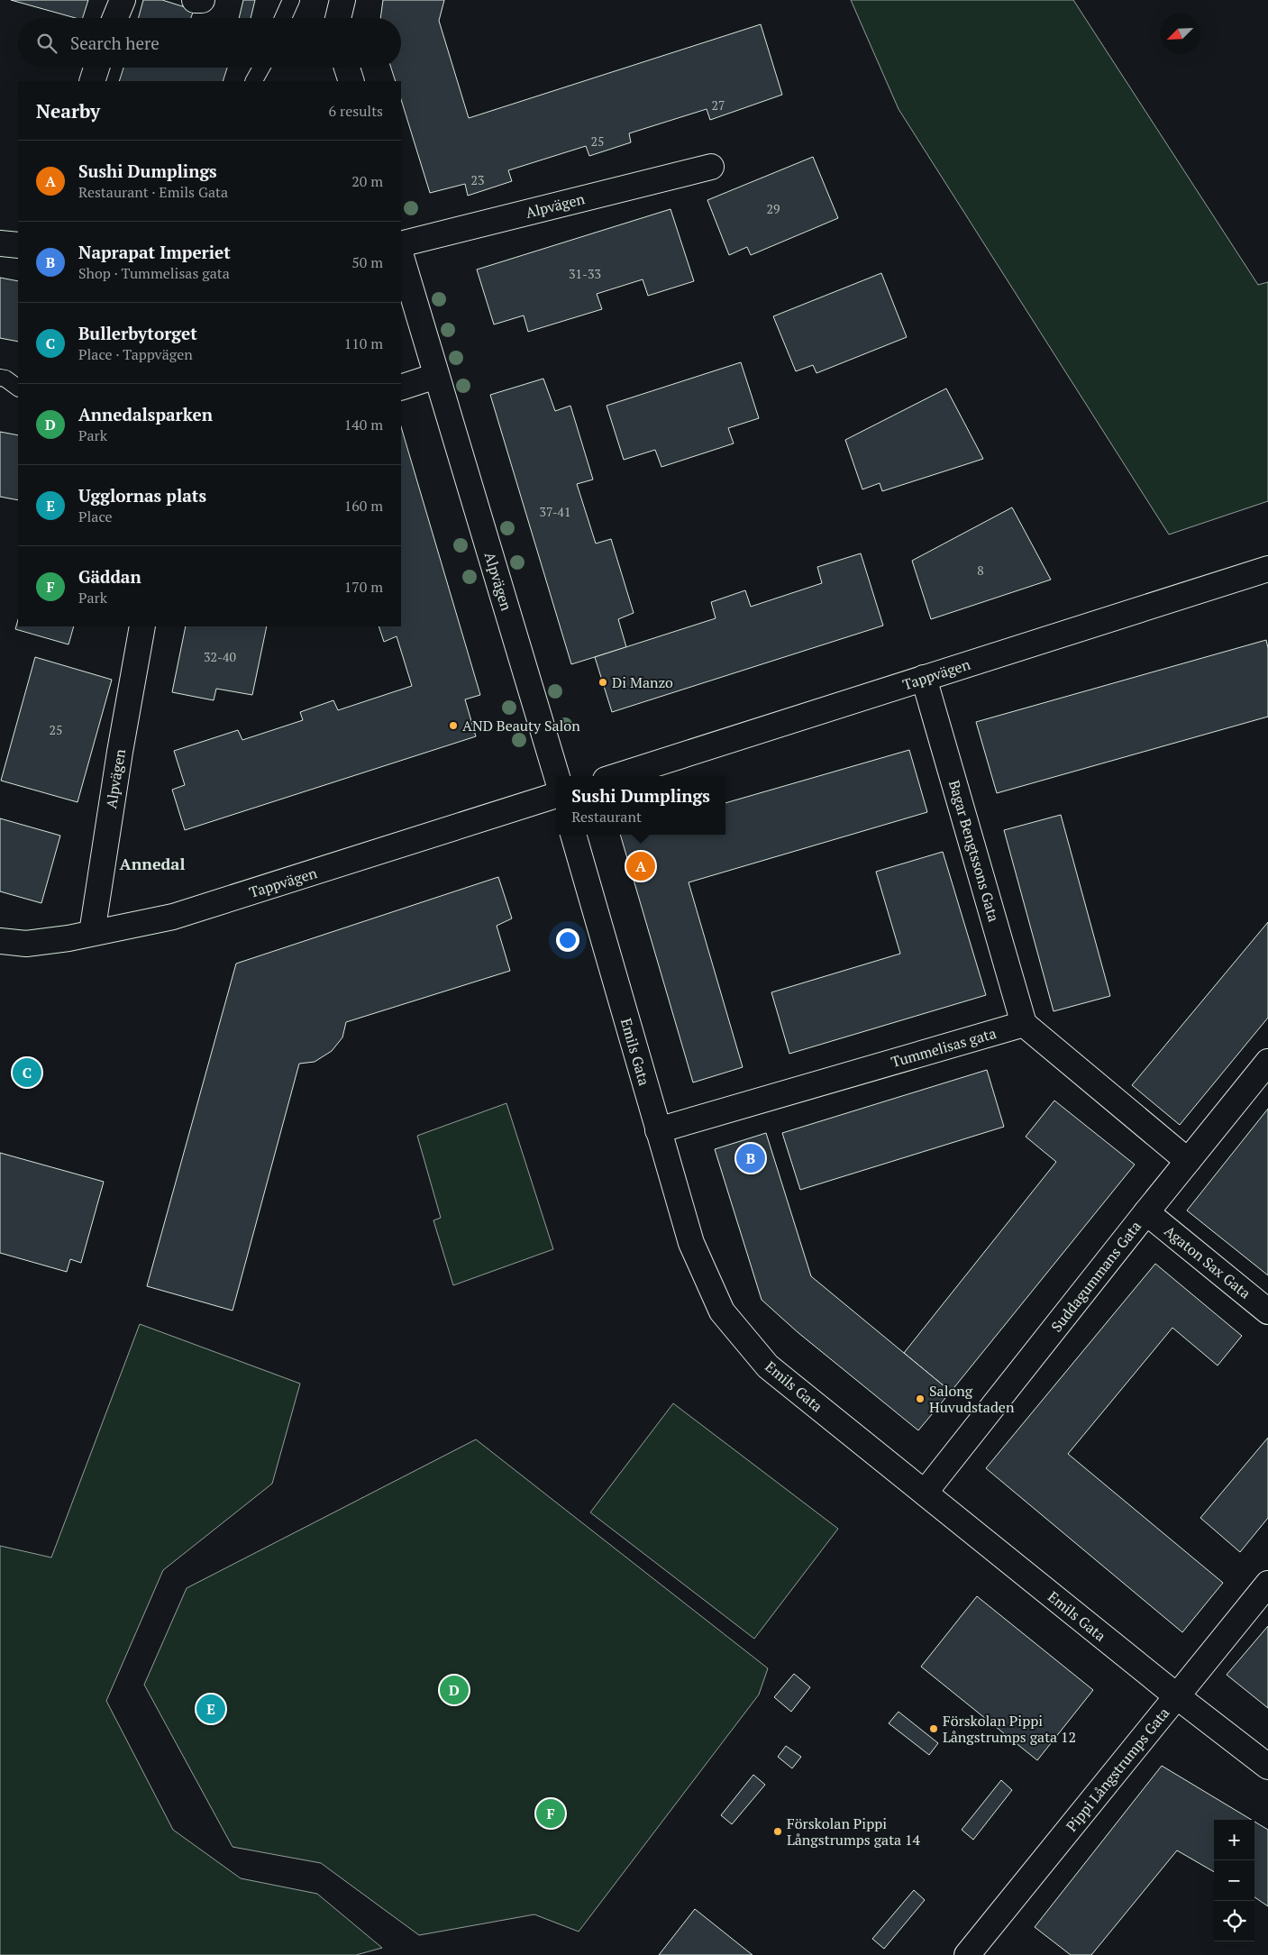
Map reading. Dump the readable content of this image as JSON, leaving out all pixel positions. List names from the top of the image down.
{
  "streets": {
    "street": [
      "Alpvägen",
      "Tappvägen",
      "Bagar Bengtssons Gata",
      "Tummelisas gata",
      "Emils Gata",
      "Agaton Sax Gata",
      "Suddagummans Gata",
      "Pippi Långstrumps Gata"
    ]
  },
  "crossings": [
    ["Alpvägen", "Tappvägen"],
    ["Tappvägen", "Bagar Bengtssons Gata"],
    ["Bagar Bengtssons Gata", "Tummelisas gata"],
    ["Tummelisas gata", "Emils Gata"],
    ["Emils Gata", "Suddagummans Gata"],
    ["Emils Gata", "Pippi Långstrumps Gata"],
    ["Agaton Sax Gata", "Suddagummans Gata"]
  ],
  "districts": ["Annedal"],
  "places": [
    "Di Manzo",
    "AND Beauty Salon",
    "Salong Huvudstaden",
    "Förskolan Pippi Långstrumps gata 12",
    "Förskolan Pippi Långstrumps gata 14"
  ],
  "house_numbers": [
    "27",
    "25",
    "23",
    "29",
    "31-33",
    "37-41",
    "8",
    "32-40",
    "25"
  ],
  "north": "bottom left",
  "page": {
    "search": "Search here",
    "heading": ["Nearby", "6 results"],
    "list": [
      {
        "mark": "A",
        "name": "Sushi Dumplings",
        "note": "Restaurant · Emils Gata",
        "value": "20 m"
      },
      {
        "mark": "B",
        "name": "Naprapat Imperiet",
        "note": "Shop · Tummelisas gata",
        "value": "50 m"
      },
      {
        "mark": "C",
        "name": "Bullerbytorget",
        "note": "Place · Tappvägen",
        "value": "110 m"
      },
      {
        "mark": "D",
        "name": "Annedalsparken",
        "note": "Park",
        "value": "140 m"
      },
      {
        "mark": "E",
        "name": "Ugglornas plats",
        "note": "Place",
        "value": "160 m"
      },
      {
        "mark": "F",
        "name": "Gäddan",
        "note": "Park",
        "value": "170 m"
      }
    ],
    "popup": ["Sushi Dumplings", "Restaurant"],
    "pins": [
      "A",
      "C",
      "B",
      "D",
      "E",
      "F"
    ],
    "map_buttons": ["+", "−"]
  }
}
